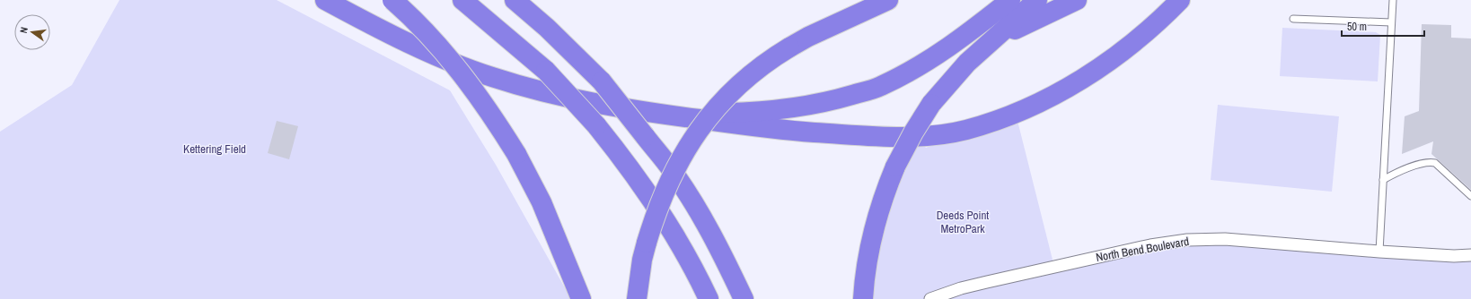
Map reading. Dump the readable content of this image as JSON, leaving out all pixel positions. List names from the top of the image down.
{
  "streets": {
    "street": ["North Bend Boulevard"]
  },
  "parks": ["Kettering Field", "Deeds Point MetroPark"],
  "scale_bar": "50 m",
  "north": "left"
}
